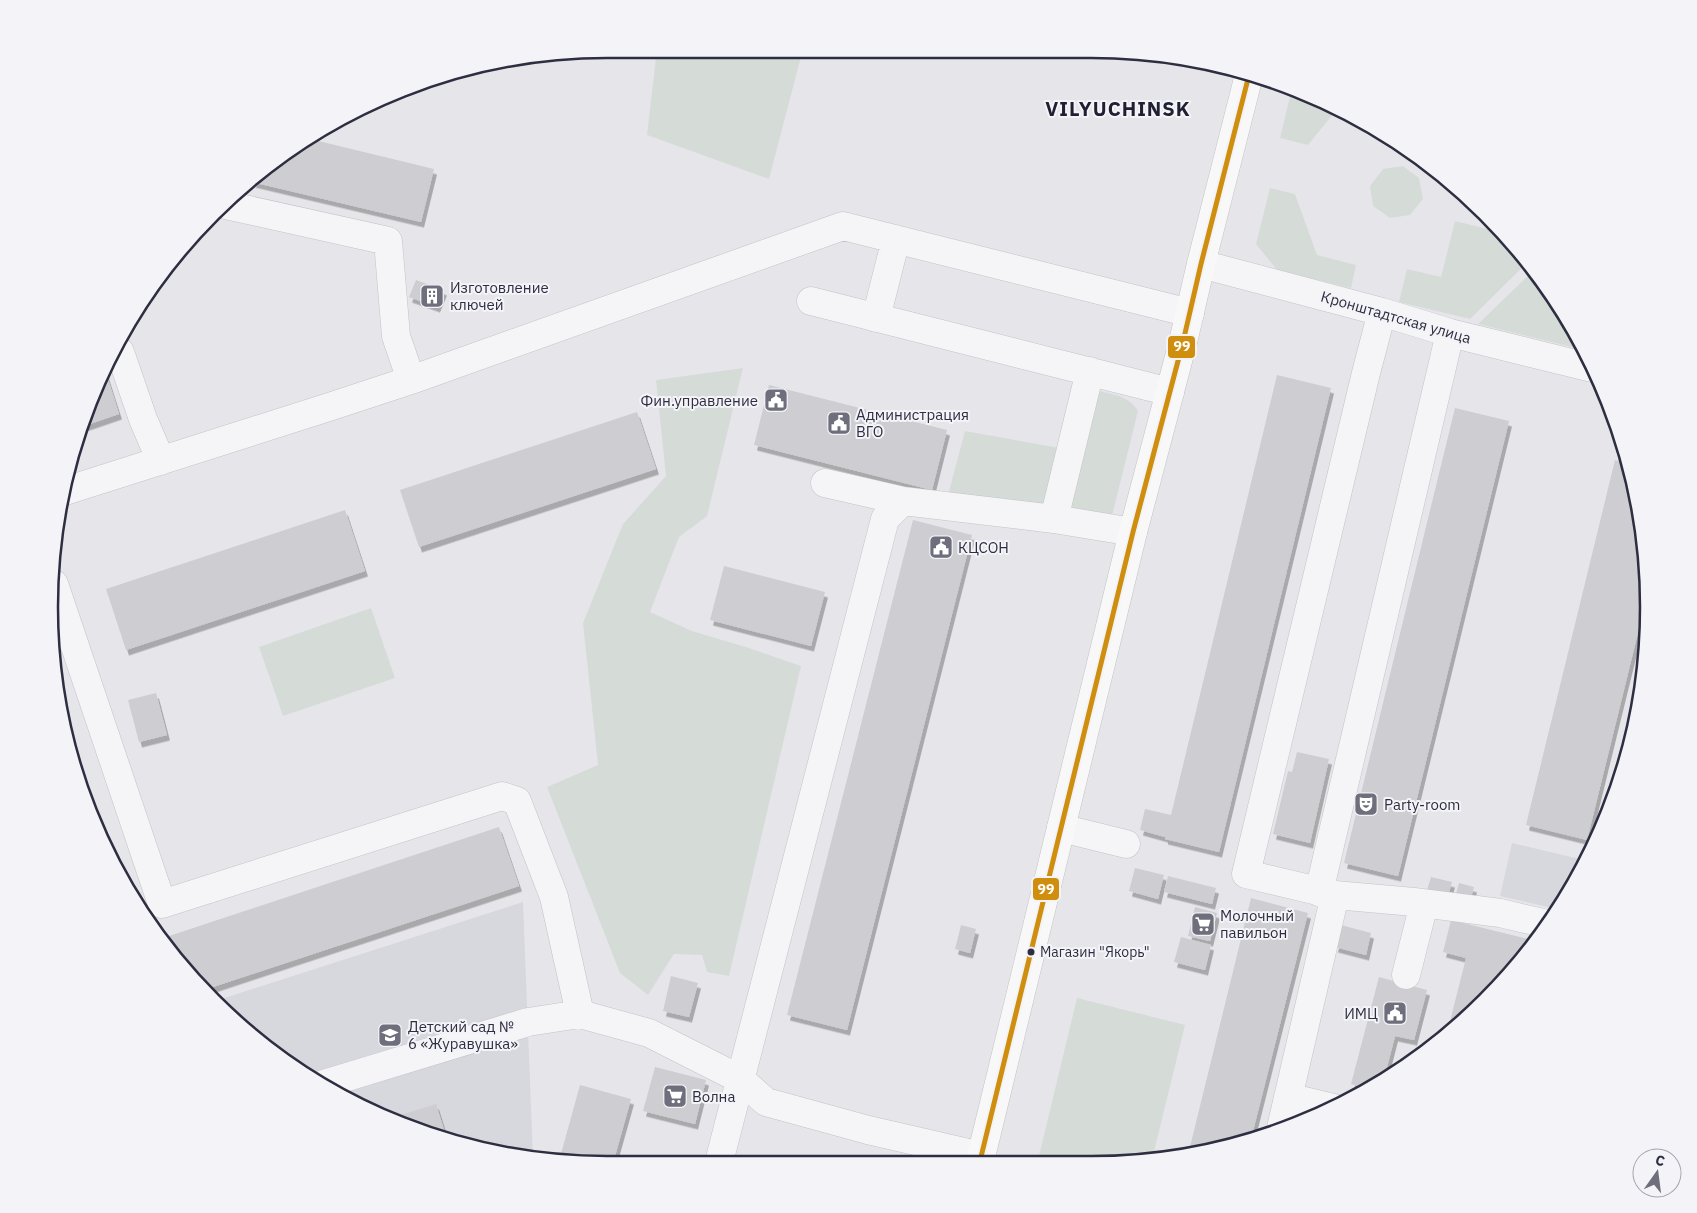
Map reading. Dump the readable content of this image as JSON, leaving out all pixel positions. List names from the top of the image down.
{
  "streets": {
    "street": ["Кронштадтская улица"]
  },
  "districts": ["VILYUCHINSK"],
  "places": {
    "building": ["Изготовление ключей"],
    "public building": [
      "Фин.управление",
      "Администрация ВГО",
      "КЦСОН",
      "ИМЦ"
    ],
    "theatre": ["Party-room"],
    "supermarket": ["Молочный павильон", "Волна"],
    "other": ["Магазин \"Якорь\""],
    "school or university": ["Детский сад № 6 «Журавушка»"]
  },
  "lines": ["transit line 99"],
  "north": "top"
}
